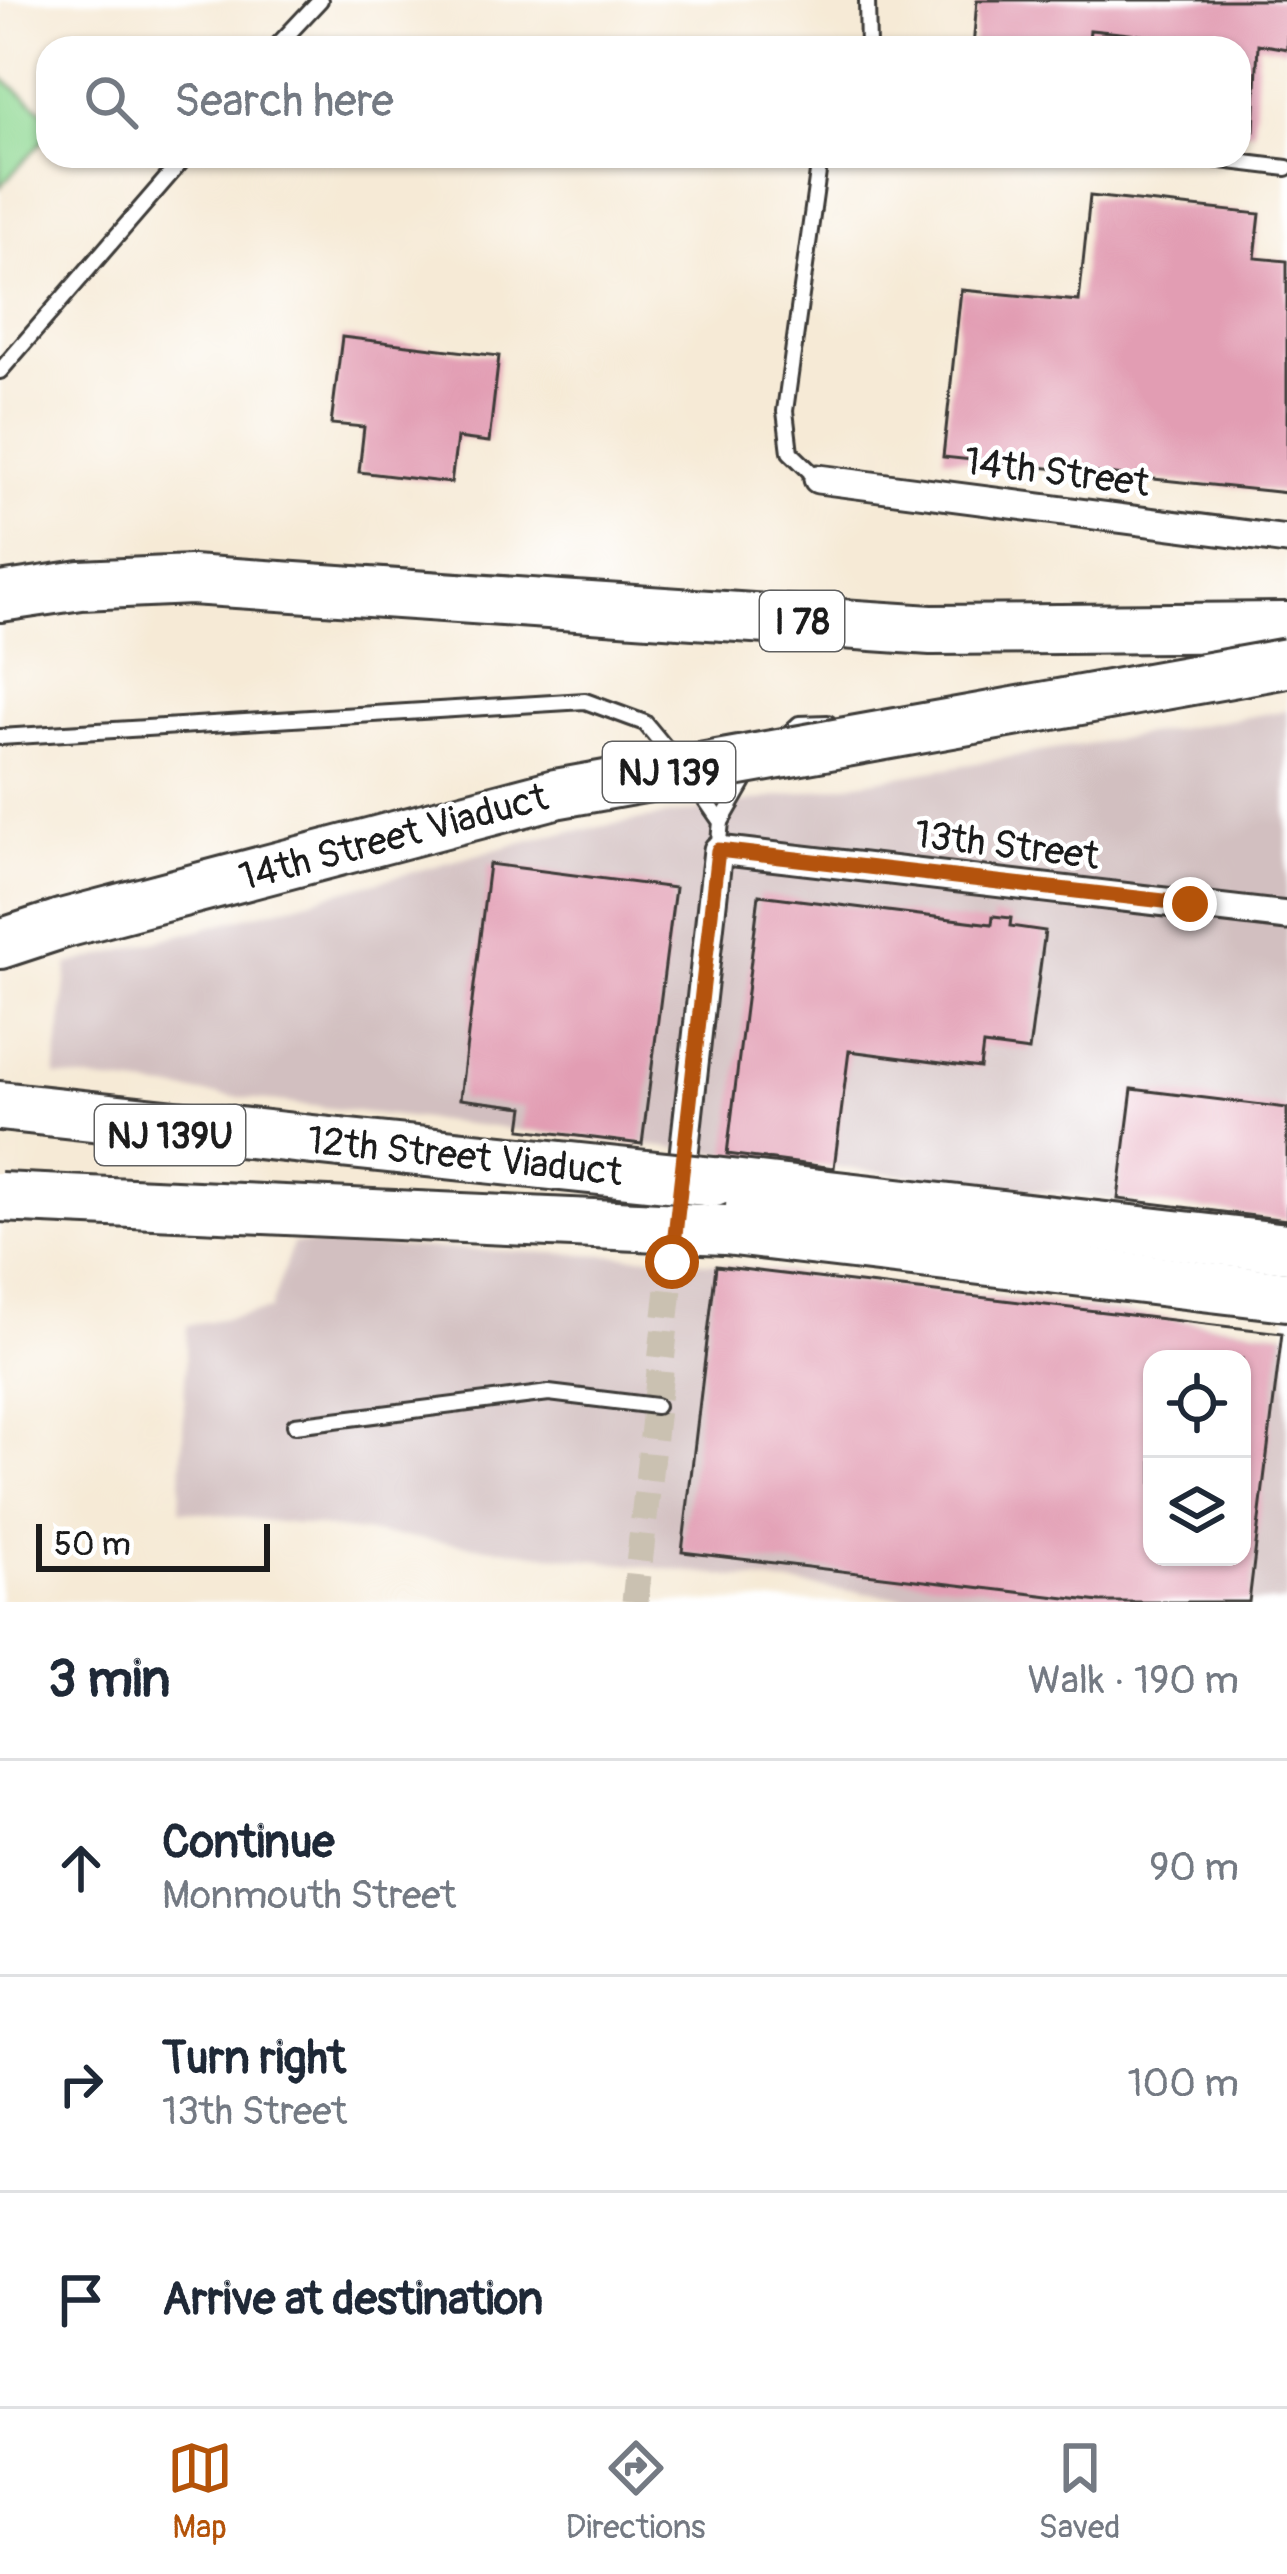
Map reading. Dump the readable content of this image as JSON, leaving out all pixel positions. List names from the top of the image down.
{
  "streets": {
    "highway": [
      "I 78",
      "NJ 139",
      "14th Street Viaduct",
      "NJ 139U",
      "12th Street Viaduct"
    ],
    "street": ["14th Street", "13th Street"]
  },
  "crossings": [
    ["NJ 139U", "12th Street Viaduct"]
  ],
  "scale_bar": "50 m",
  "page": {
    "search": "Search here",
    "scale": "50 m",
    "heading": ["3 min", "Walk · 190 m"],
    "list": [
      ["Continue", "Monmouth Street", "90 m"],
      ["Turn right", "13th Street", "100 m"],
      "Arrive at destination"
    ],
    "nav": ["Map", "Directions", "Saved"]
  }
}
